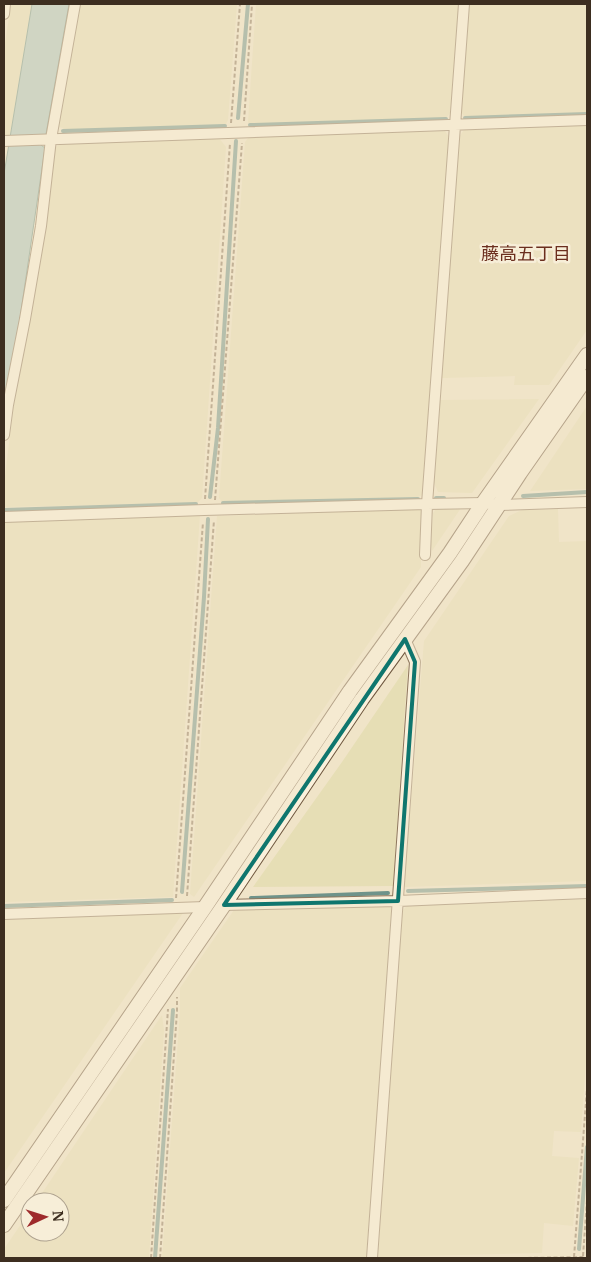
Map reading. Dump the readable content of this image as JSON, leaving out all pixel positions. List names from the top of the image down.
{
  "districts": ["藤高五丁目"],
  "north": "right"
}
